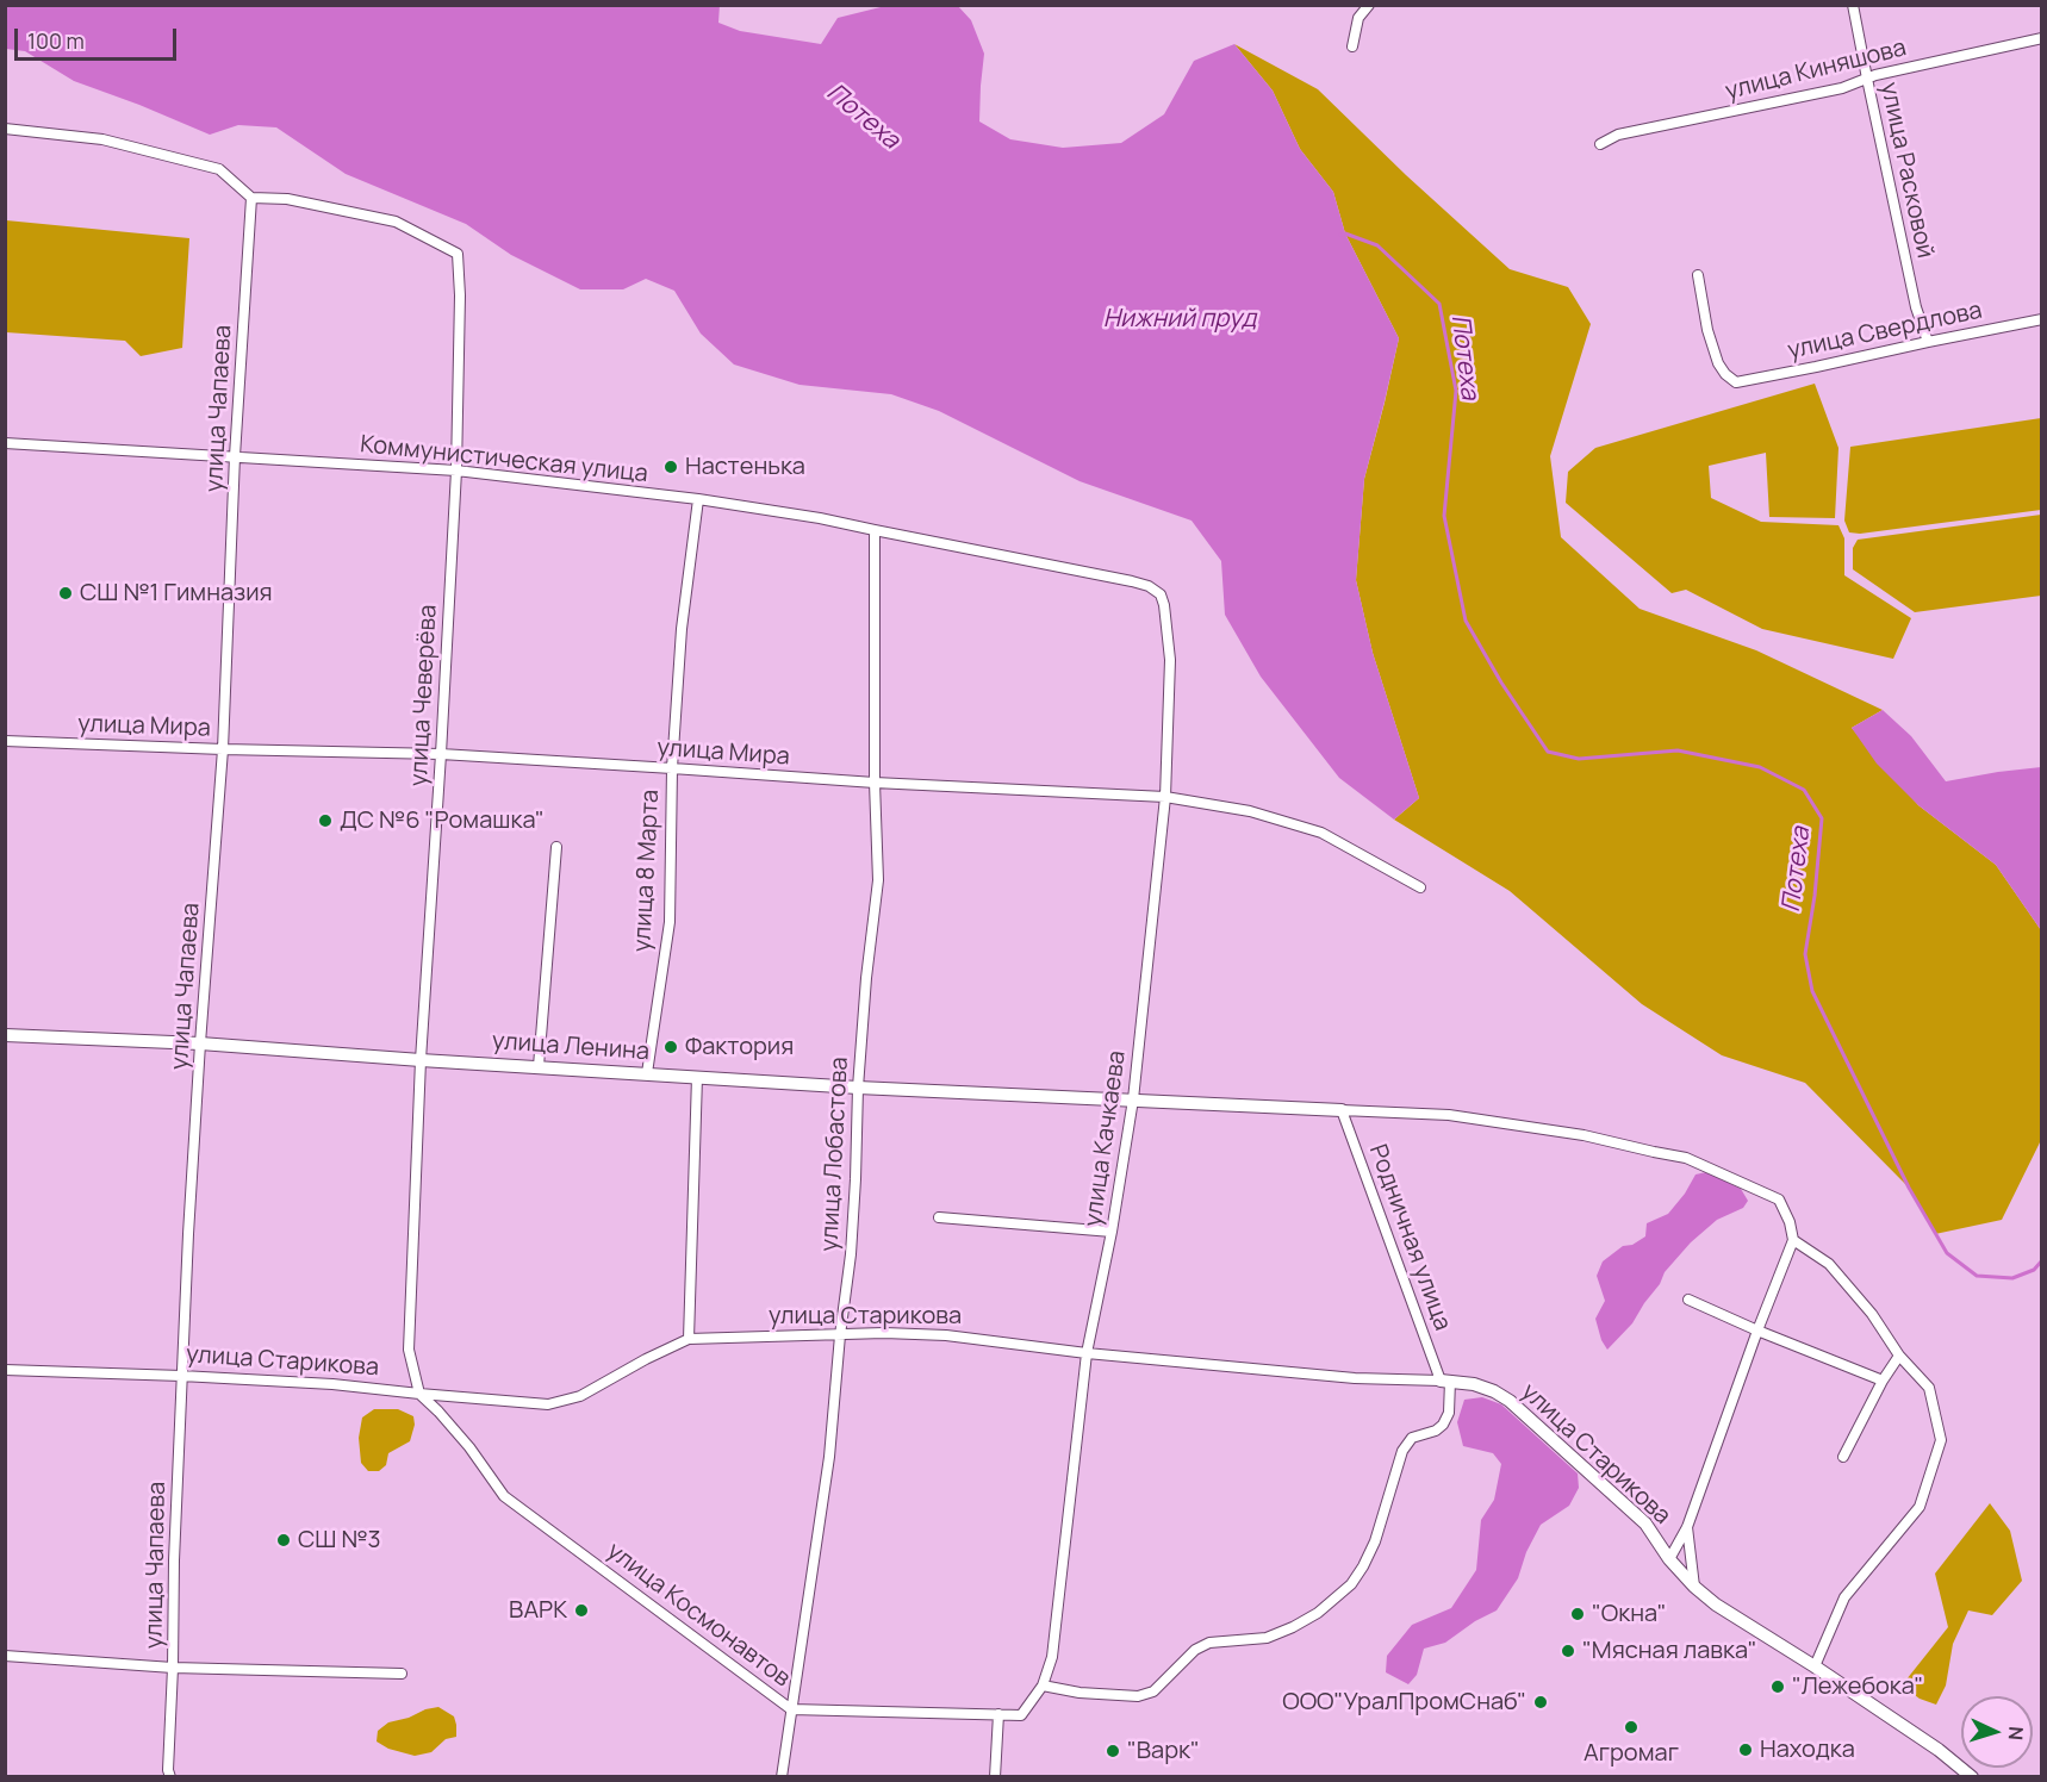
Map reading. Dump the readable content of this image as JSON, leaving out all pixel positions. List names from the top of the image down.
{
  "streets": {
    "street": [
      "улица Киняшова",
      "улица Расковой",
      "улица Свердлова",
      "улица Чапаева",
      "Коммунистическая улица",
      "улица Чеверёва",
      "улица Мира",
      "улица 8 Марта",
      "улица Ленина",
      "улица Качкаева",
      "улица Лобастова",
      "Родничная улица",
      "улица Старикова",
      "улица Космонавтов"
    ]
  },
  "crossings": [
    ["улица Киняшова", "улица Расковой"],
    ["улица Расковой", "улица Свердлова"],
    ["улица Чапаева", "Коммунистическая улица"],
    ["улица Чапаева", "улица Чеверёва"],
    ["улица Чапаева", "улица Мира"],
    ["улица Чапаева", "улица Ленина"],
    ["улица Чапаева", "улица Старикова"],
    ["Коммунистическая улица", "улица Чеверёва"],
    ["Коммунистическая улица", "улица 8 Марта"],
    ["Коммунистическая улица", "улица Качкаева"],
    ["Коммунистическая улица", "улица Лобастова"],
    ["улица Чеверёва", "улица Мира"],
    ["улица Чеверёва", "улица Ленина"],
    ["улица Чеверёва", "улица Старикова"],
    ["улица Чеверёва", "улица Космонавтов"],
    ["улица Мира", "улица 8 Марта"],
    ["улица Мира", "улица Качкаева"],
    ["улица Мира", "улица Лобастова"],
    ["улица 8 Марта", "улица Ленина"],
    ["улица Ленина", "улица Качкаева"],
    ["улица Ленина", "улица Лобастова"],
    ["улица Ленина", "Родничная улица"],
    ["улица Качкаева", "улица Старикова"],
    ["улица Качкаева", "улица Космонавтов"],
    ["улица Лобастова", "улица Старикова"],
    ["улица Лобастова", "улица Космонавтов"],
    ["Родничная улица", "улица Старикова"],
    ["улица Старикова", "улица Космонавтов"]
  ],
  "water": ["Потеха", "Нижний пруд"],
  "places": [
    "Настенька",
    "СШ №1 Гимназия",
    "ДС №6 \"Ромашка\"",
    "Фактория",
    "СШ №3",
    "ВАРК",
    "\"Окна\"",
    "\"Мясная лавка\"",
    "\"Лежебока\"",
    "ООО\"УралПромСнаб\"",
    "Агромаг",
    "Находка",
    "\"Варк\""
  ],
  "scale_bar": "100 m",
  "north": "right"
}
